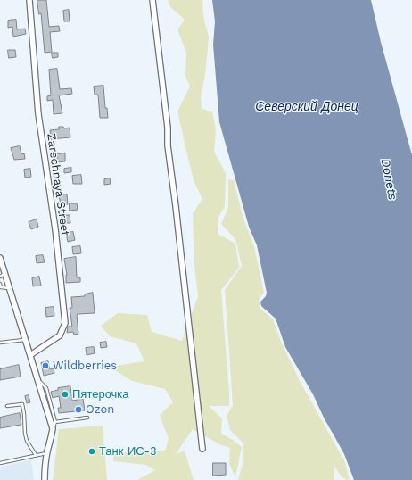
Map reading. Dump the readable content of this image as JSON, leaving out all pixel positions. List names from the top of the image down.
{
  "streets": {
    "street": ["Zarechnaya Street"]
  },
  "water": ["Северский Донец", "Donets"],
  "places": [
    "Wildberries",
    "Пятерочка",
    "Ozon",
    "Танк ИС-3"
  ]
}
